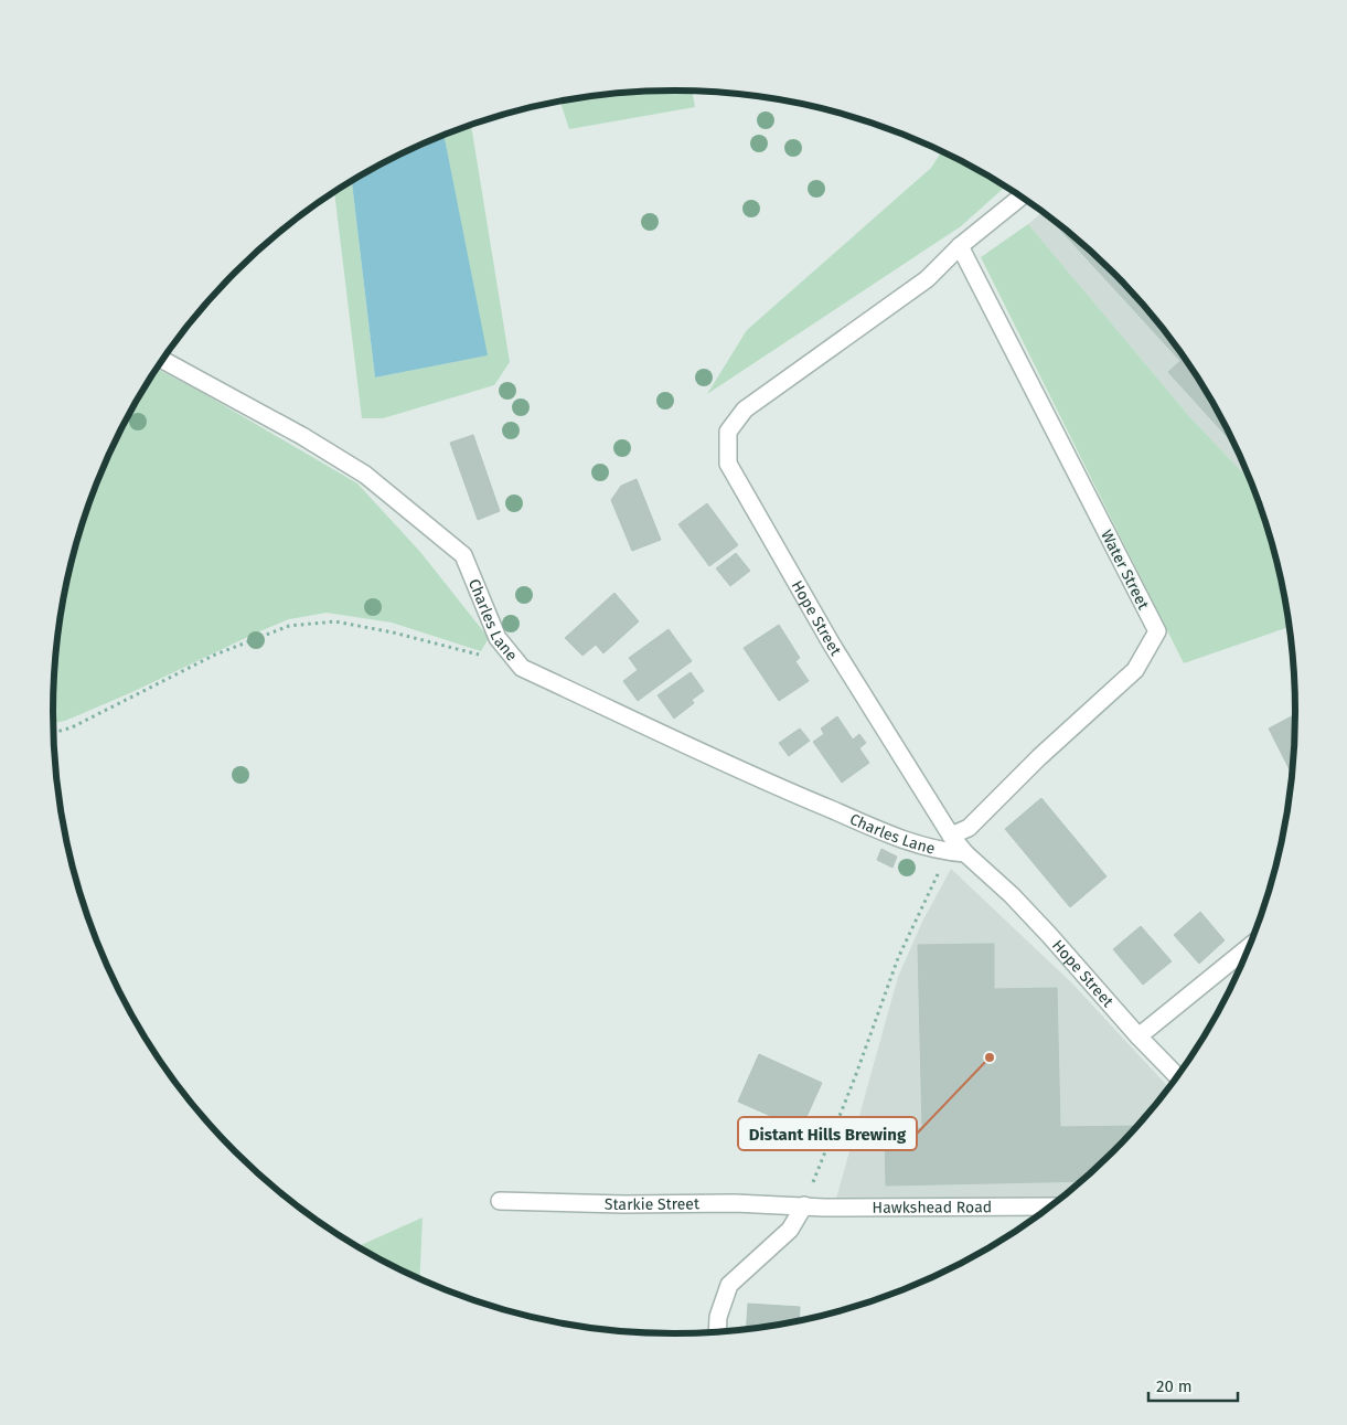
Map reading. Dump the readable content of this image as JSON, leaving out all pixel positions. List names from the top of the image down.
{
  "streets": {
    "street": [
      "Water Street",
      "Hope Street",
      "Charles Lane",
      "Starkie Street",
      "Hawkshead Road"
    ]
  },
  "crossings": [
    ["Water Street", "Hope Street"],
    ["Water Street", "Charles Lane"],
    ["Hope Street", "Charles Lane"],
    ["Starkie Street", "Hawkshead Road"]
  ],
  "places": ["Distant Hills Brewing"],
  "scale_bar": "20 m"
}
